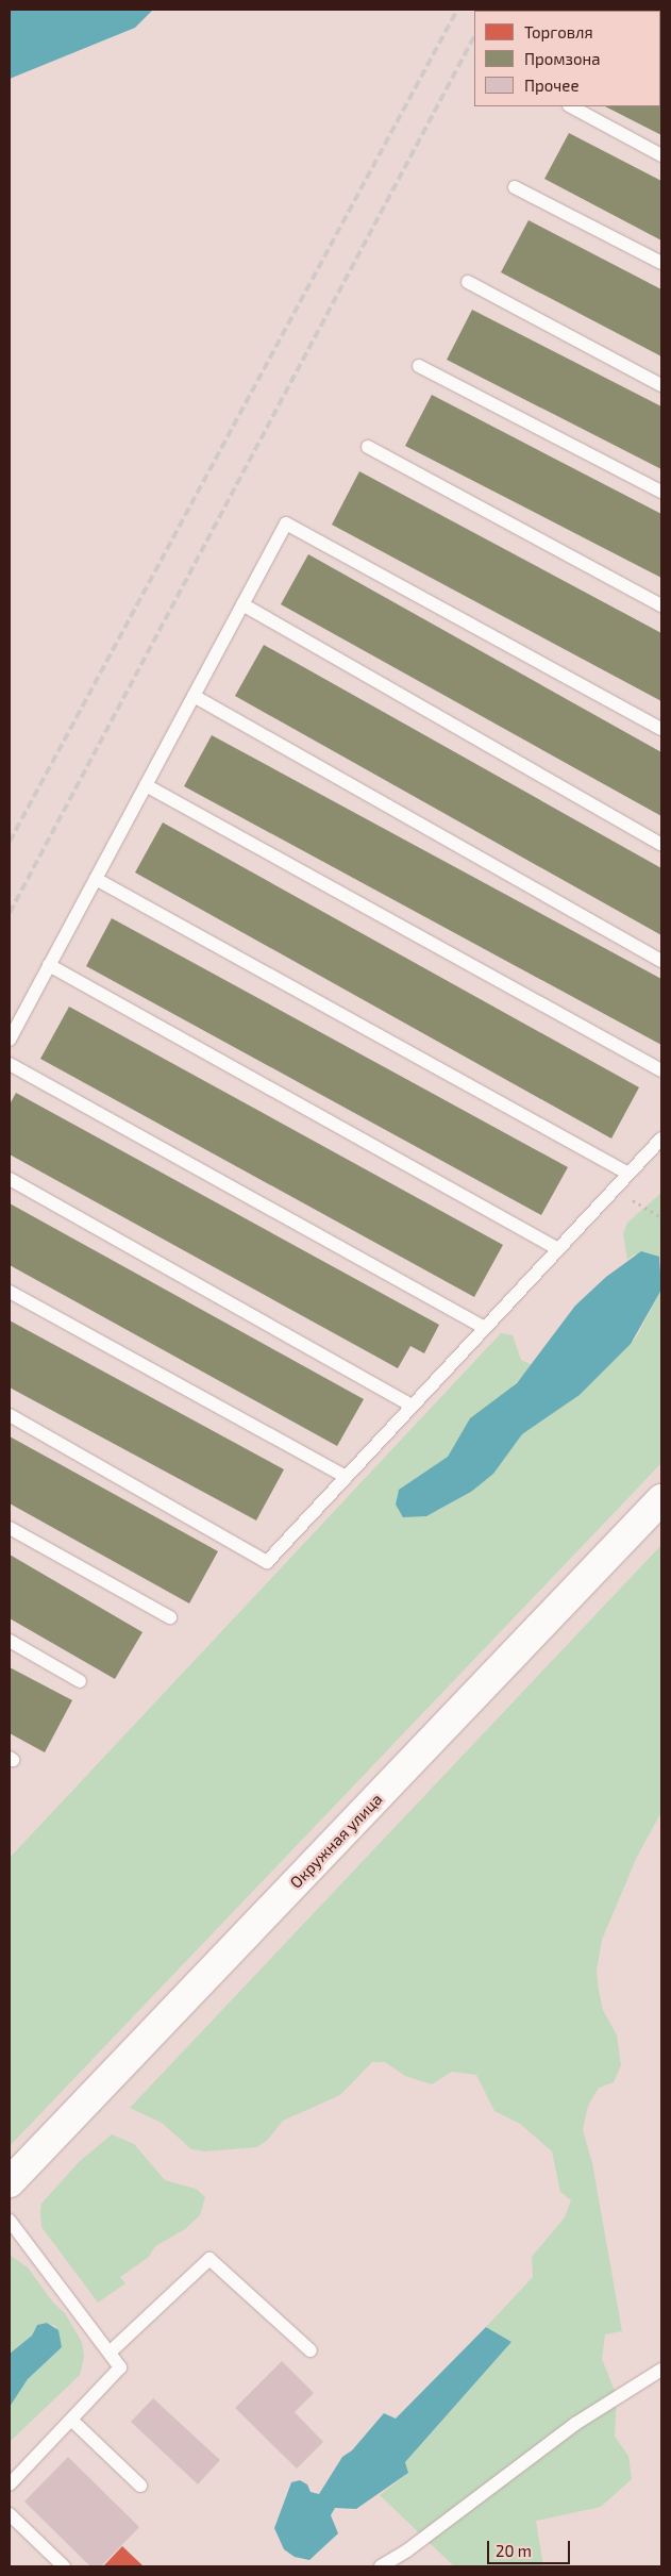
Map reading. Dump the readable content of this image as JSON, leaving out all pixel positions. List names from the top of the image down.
{
  "streets": {
    "main road": ["Окружная улица"]
  },
  "legend": ["Торговля", "Промзона", "Прочее"],
  "scale_bar": "20 m"
}
